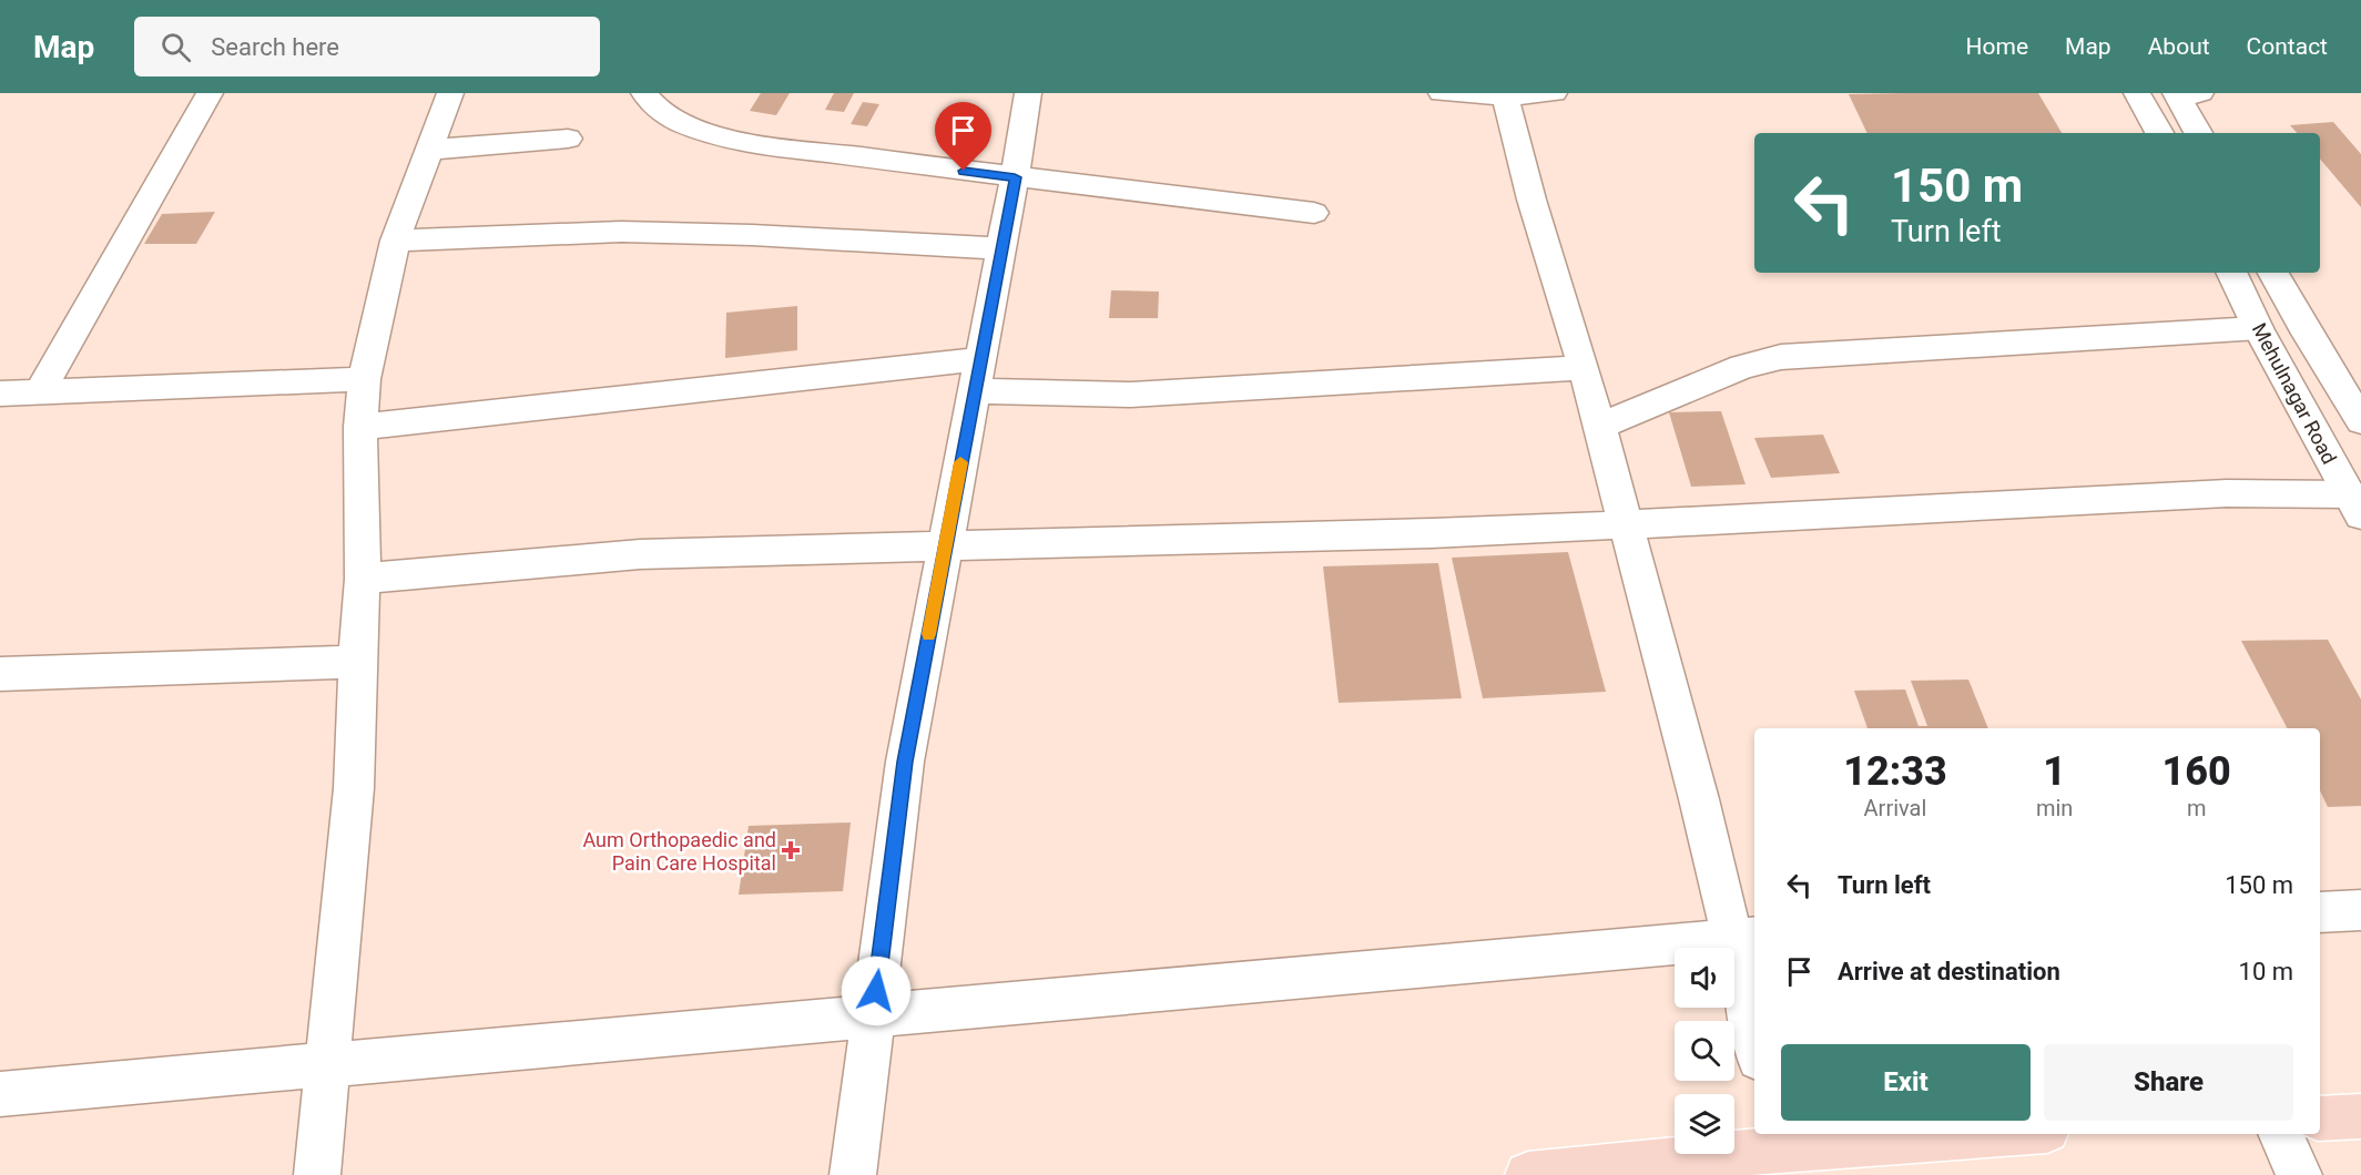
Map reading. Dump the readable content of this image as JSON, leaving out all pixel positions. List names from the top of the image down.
{
  "streets": {
    "street": ["Mehulnagar Road"]
  },
  "places": {
    "health": ["Aum Orthopaedic and Pain Care Hospital"]
  },
  "page": {
    "header": "Map",
    "search": "Search here",
    "nav": [
      "Home",
      "Map",
      "About",
      "Contact"
    ],
    "turn": ["150 m", "Turn left"],
    "eta": [
      "12:33",
      "Arrival",
      "1",
      "min",
      "160",
      "m"
    ],
    "list": [
      {
        "name": "Turn left",
        "value": "150 m"
      },
      {
        "name": "Arrive at destination",
        "value": "10 m"
      }
    ],
    "buttons": ["Exit", "Share"]
  }
}
